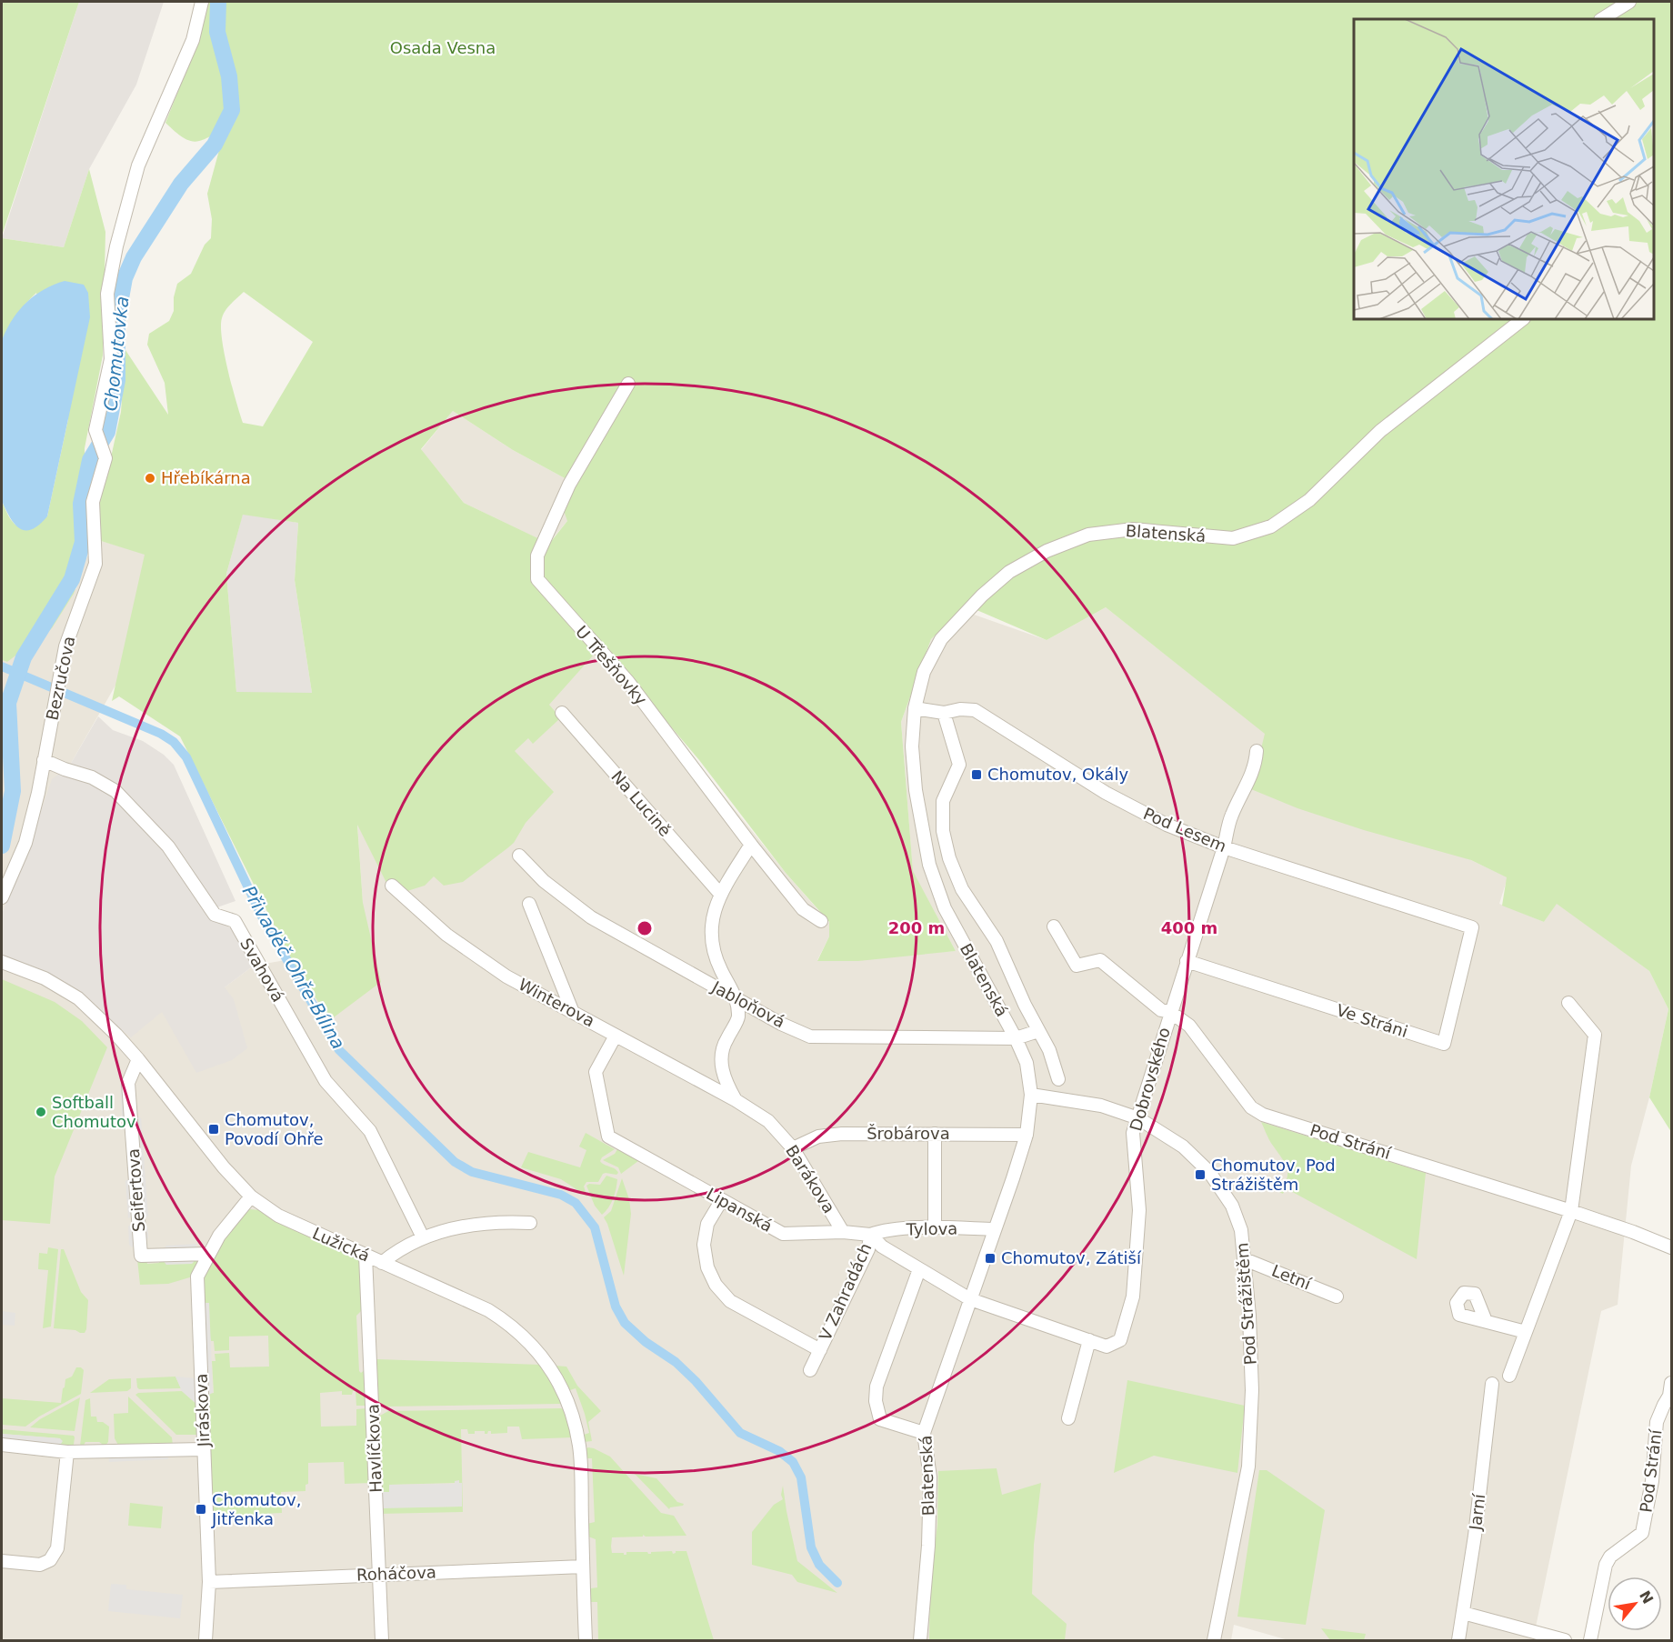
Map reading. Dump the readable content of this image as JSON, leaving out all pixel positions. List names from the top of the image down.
{
  "streets": {
    "street": [
      "Blatenská",
      "U Třešňovky",
      "Bezručova",
      "Na Lucině",
      "Pod Lesem",
      "Svahová",
      "Winterova",
      "Jabloňová",
      "Ve Stráni",
      "Dobrovského",
      "Šrobárova",
      "Pod Strání",
      "Barákova",
      "Seifertova",
      "Lipanská",
      "Tylova",
      "Lužická",
      "Letní",
      "V Zahradách",
      "Pod Strážištěm",
      "Jiráskova",
      "Havlíčkova",
      "Jarní",
      "Roháčova"
    ]
  },
  "crossings": [
    ["Blatenská", "Pod Lesem"],
    ["Blatenská", "Jabloňová"],
    ["Blatenská", "Dobrovského"],
    ["Blatenská", "Šrobárova"],
    ["Blatenská", "Tylova"],
    ["Blatenská", "Pod Strážištěm"],
    ["Bezručova", "Svahová"],
    ["Pod Lesem", "Ve Stráni"],
    ["Pod Lesem", "Dobrovského"],
    ["Winterova", "Barákova"],
    ["Winterova", "Lipanská"],
    ["Ve Stráni", "Dobrovského"],
    ["Dobrovského", "Pod Strání"],
    ["Dobrovského", "Pod Strážištěm"],
    ["Šrobárova", "Barákova"],
    ["Barákova", "Lipanská"],
    ["Seifertova", "Lužická"],
    ["Seifertova", "Jiráskova"],
    ["Lipanská", "Tylova"],
    ["Lipanská", "V Zahradách"],
    ["Tylova", "V Zahradách"],
    ["Lužická", "Jiráskova"],
    ["Lužická", "Havlíčkova"],
    ["Lužická", "Roháčova"],
    ["Letní", "Pod Strážištěm"],
    ["Jiráskova", "Roháčova"],
    ["Havlíčkova", "Roháčova"]
  ],
  "water": ["Chomutovka", "Přivaděč Ohře-Bílina"],
  "parks": ["Osada Vesna"],
  "places": {
    "other": ["Hřebíkárna", "Softball Chomutov"],
    "transit": [
      "Chomutov, Okály",
      "Chomutov, Povodí Ohře",
      "Chomutov, Pod Strážištěm",
      "Chomutov, Zátiší",
      "Chomutov, Jitřenka"
    ]
  },
  "north": "top right",
  "rings": ["200 m", "400 m"]
}
